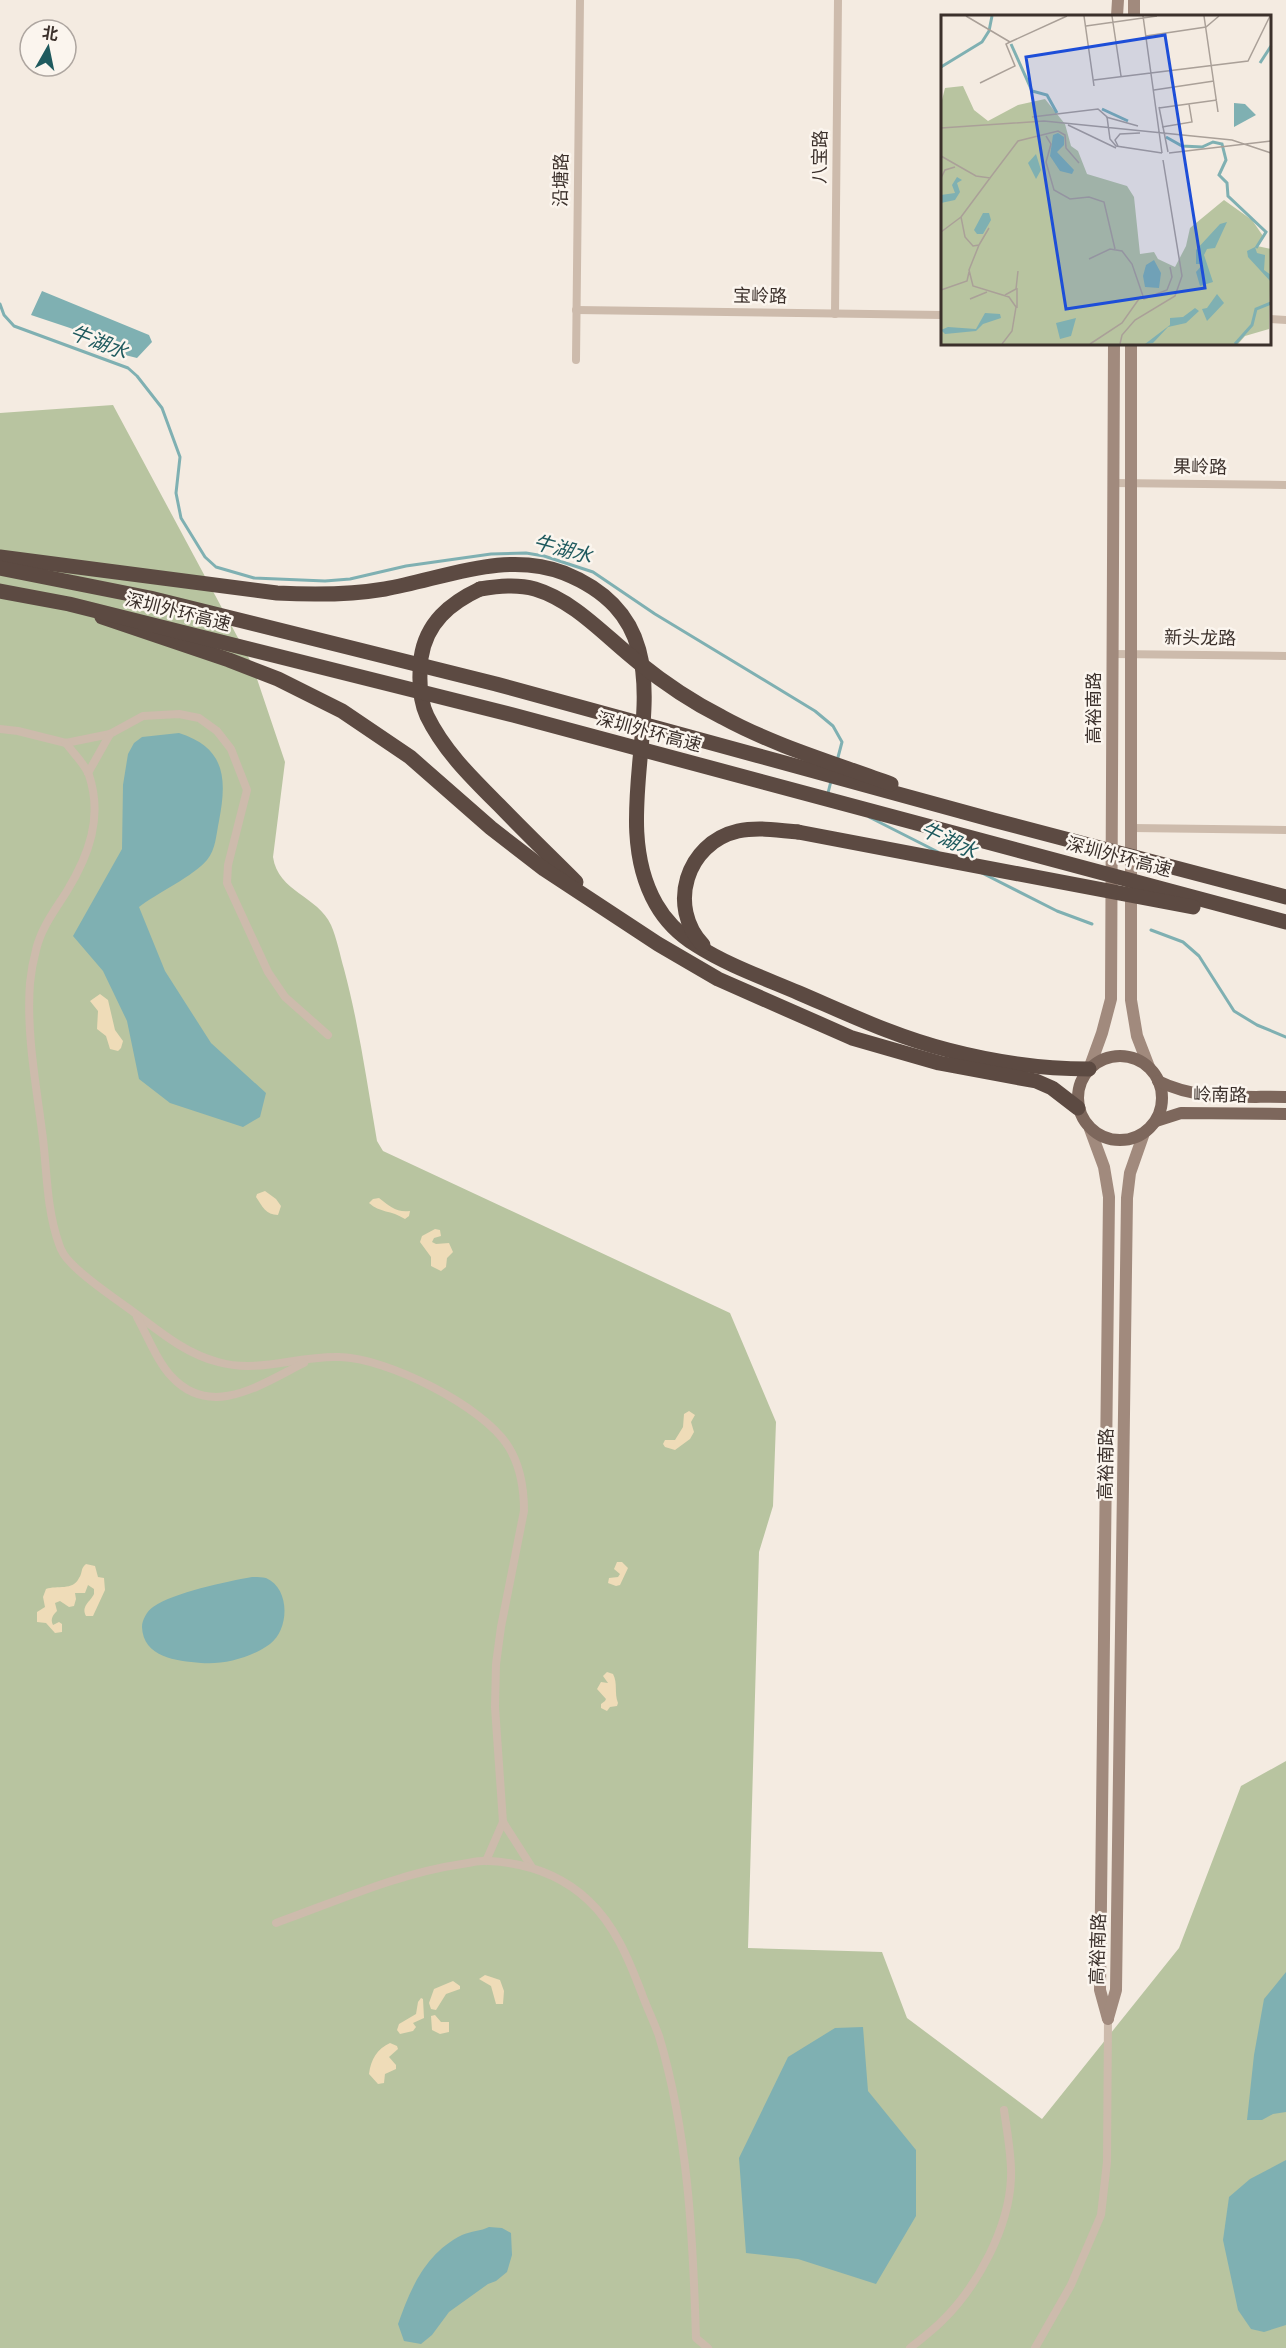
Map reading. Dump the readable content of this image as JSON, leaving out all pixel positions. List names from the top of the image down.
{
  "streets": {
    "highway": ["深圳外环高速"],
    "main road": ["岭南路"],
    "street": [
      "八宝路",
      "沿塘路",
      "宝岭路",
      "果岭路",
      "新头龙路",
      "高裕南路"
    ]
  },
  "crossings": [
    ["八宝路", "宝岭路"],
    ["沿塘路", "宝岭路"],
    ["果岭路", "高裕南路"],
    ["新头龙路", "高裕南路"],
    ["高裕南路", "岭南路"]
  ],
  "water": ["牛湖水"],
  "north": "top"
}
